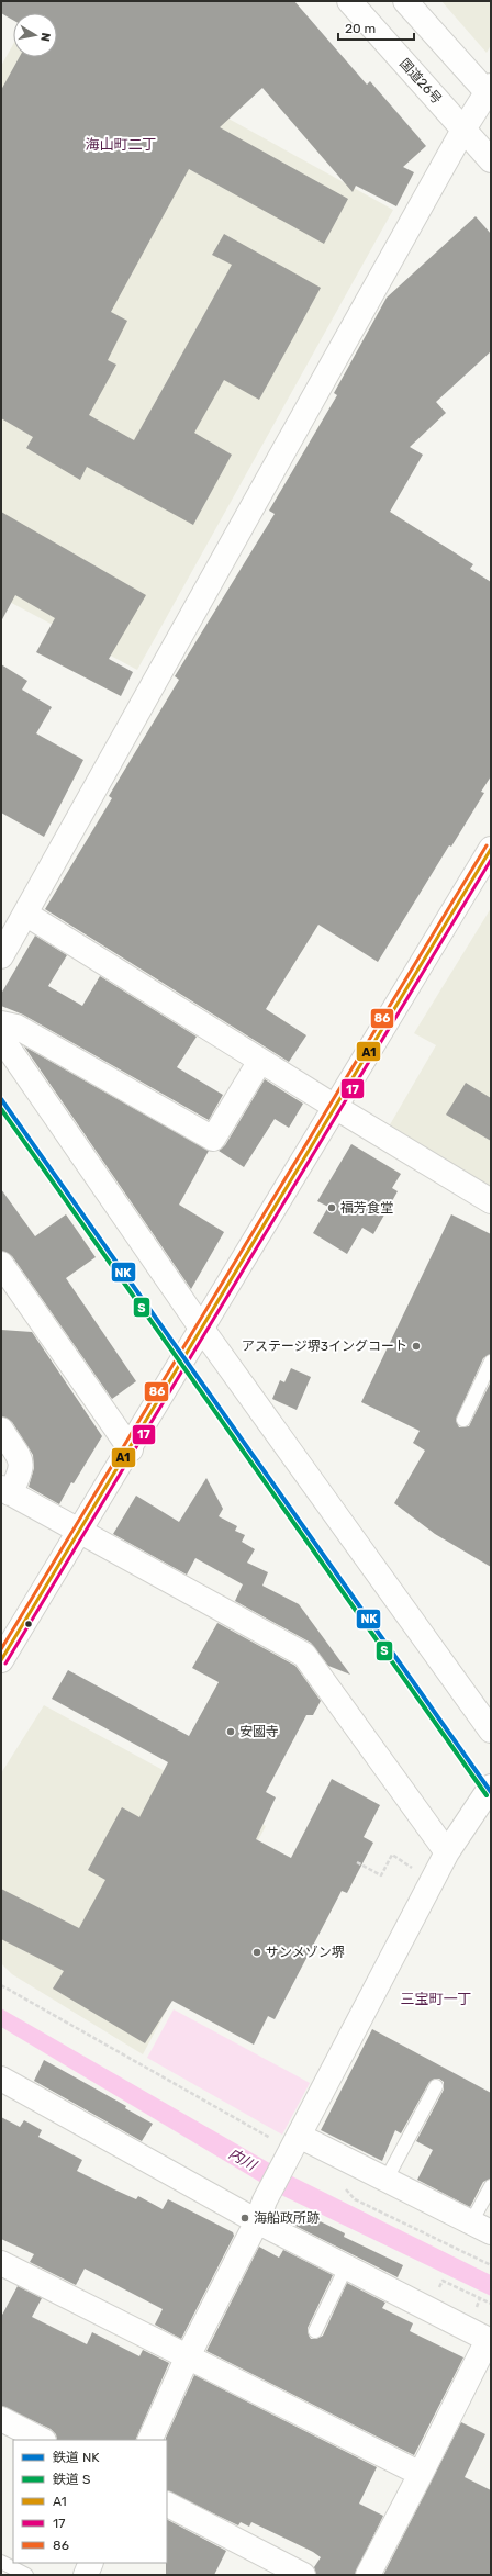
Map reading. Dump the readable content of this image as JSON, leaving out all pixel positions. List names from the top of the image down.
{
  "streets": {
    "main road": ["国道26号"]
  },
  "districts": ["海山町二丁", "三宝町一丁"],
  "water": ["内川"],
  "places": [
    "福芳食堂",
    "アステージ堺3イングコート",
    "安國寺",
    "サンメゾン堺",
    "海船政所跡"
  ],
  "lines": [
    "transit line 86",
    "transit line A1",
    "transit line 17",
    "rail line NK",
    "rail line S"
  ],
  "legend": [
    "鉄道 NK",
    "鉄道 S",
    "A1",
    "17",
    "86"
  ],
  "scale_bar": "20 m",
  "north": "right"
}
